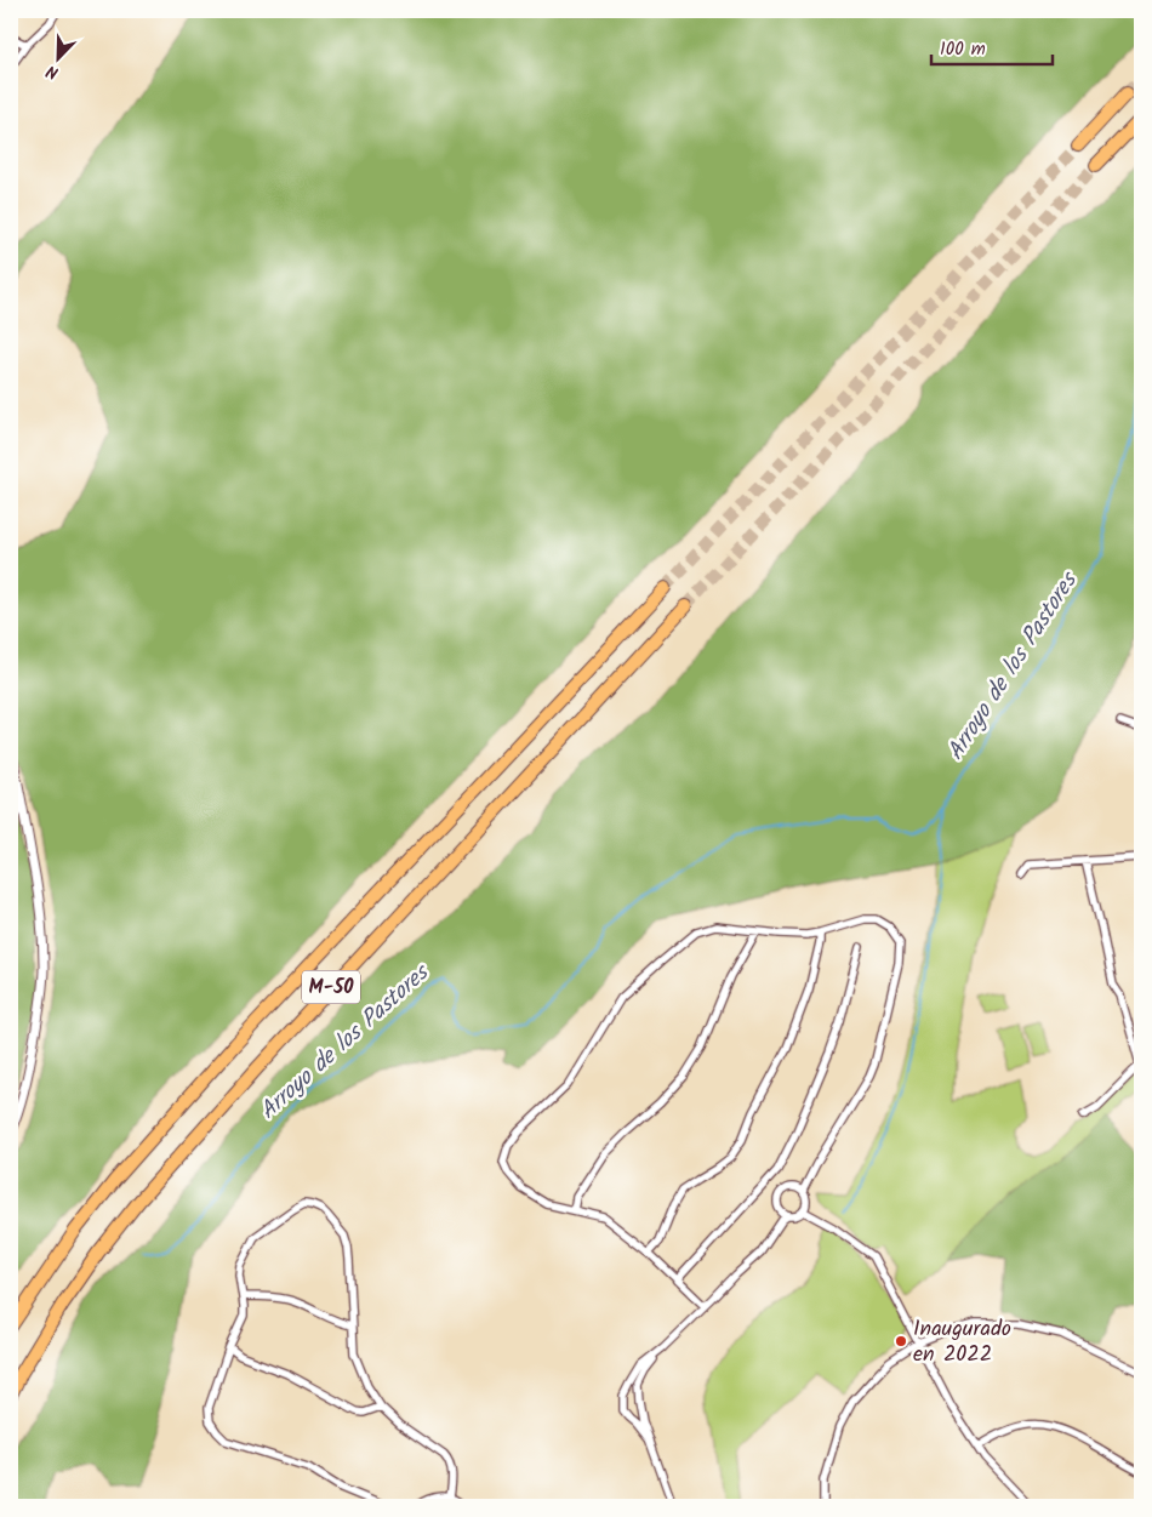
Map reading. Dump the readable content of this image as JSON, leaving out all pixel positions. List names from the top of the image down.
{
  "streets": {
    "highway": ["M-50"]
  },
  "water": ["Arroyo de los Pastores"],
  "places": ["Inaugurado en 2022"],
  "scale_bar": "100 m",
  "north": "bottom left"
}
